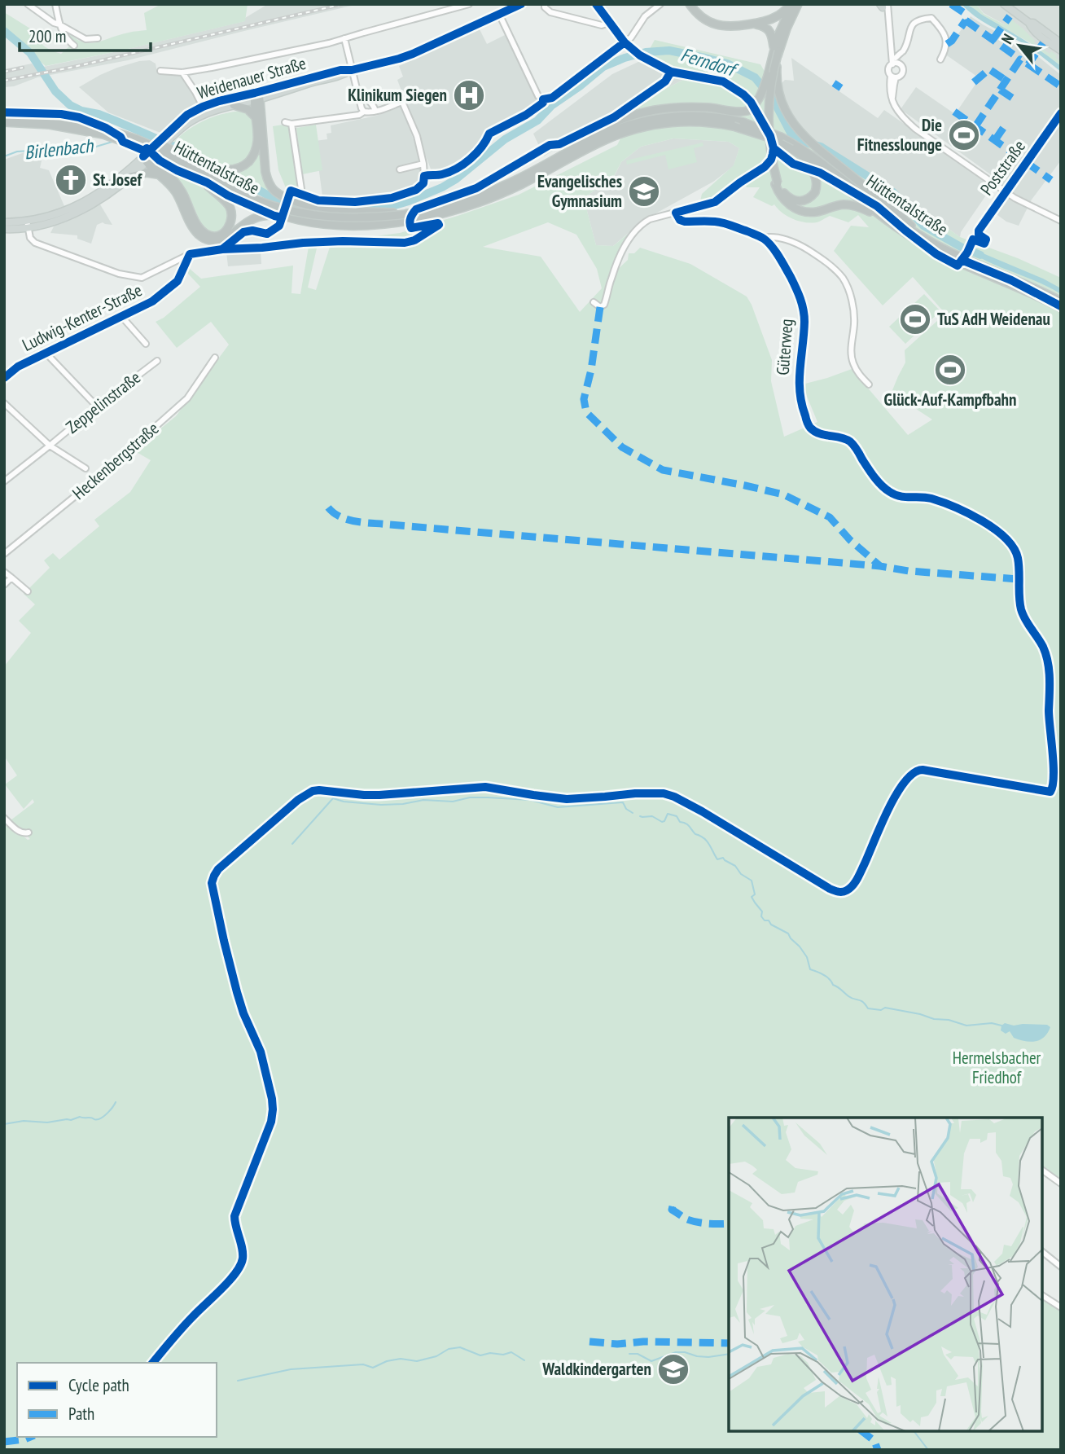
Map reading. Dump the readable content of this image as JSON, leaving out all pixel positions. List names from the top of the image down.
{
  "streets": {
    "highway": ["Hüttentalstraße"],
    "main road": ["Weidenauer Straße"],
    "street": [
      "Poststraße",
      "Ludwig-Kenter-Straße",
      "Güterweg",
      "Zeppelinstraße",
      "Heckenbergstraße"
    ]
  },
  "water": ["Ferndorf", "Birlenbach"],
  "parks": ["Hermelsbacher Friedhof"],
  "places": {
    "hospital": ["Klinikum Siegen"],
    "sports": ["Die Fitnesslounge", "TuS AdH Weidenau", "Glück-Auf-Kampfbahn"],
    "church": ["St. Josef"],
    "school or university": ["Evangelisches Gymnasium", "Waldkindergarten"]
  },
  "legend": ["Cycle path", "Path"],
  "scale_bar": "200 m",
  "north": "top left"
}
